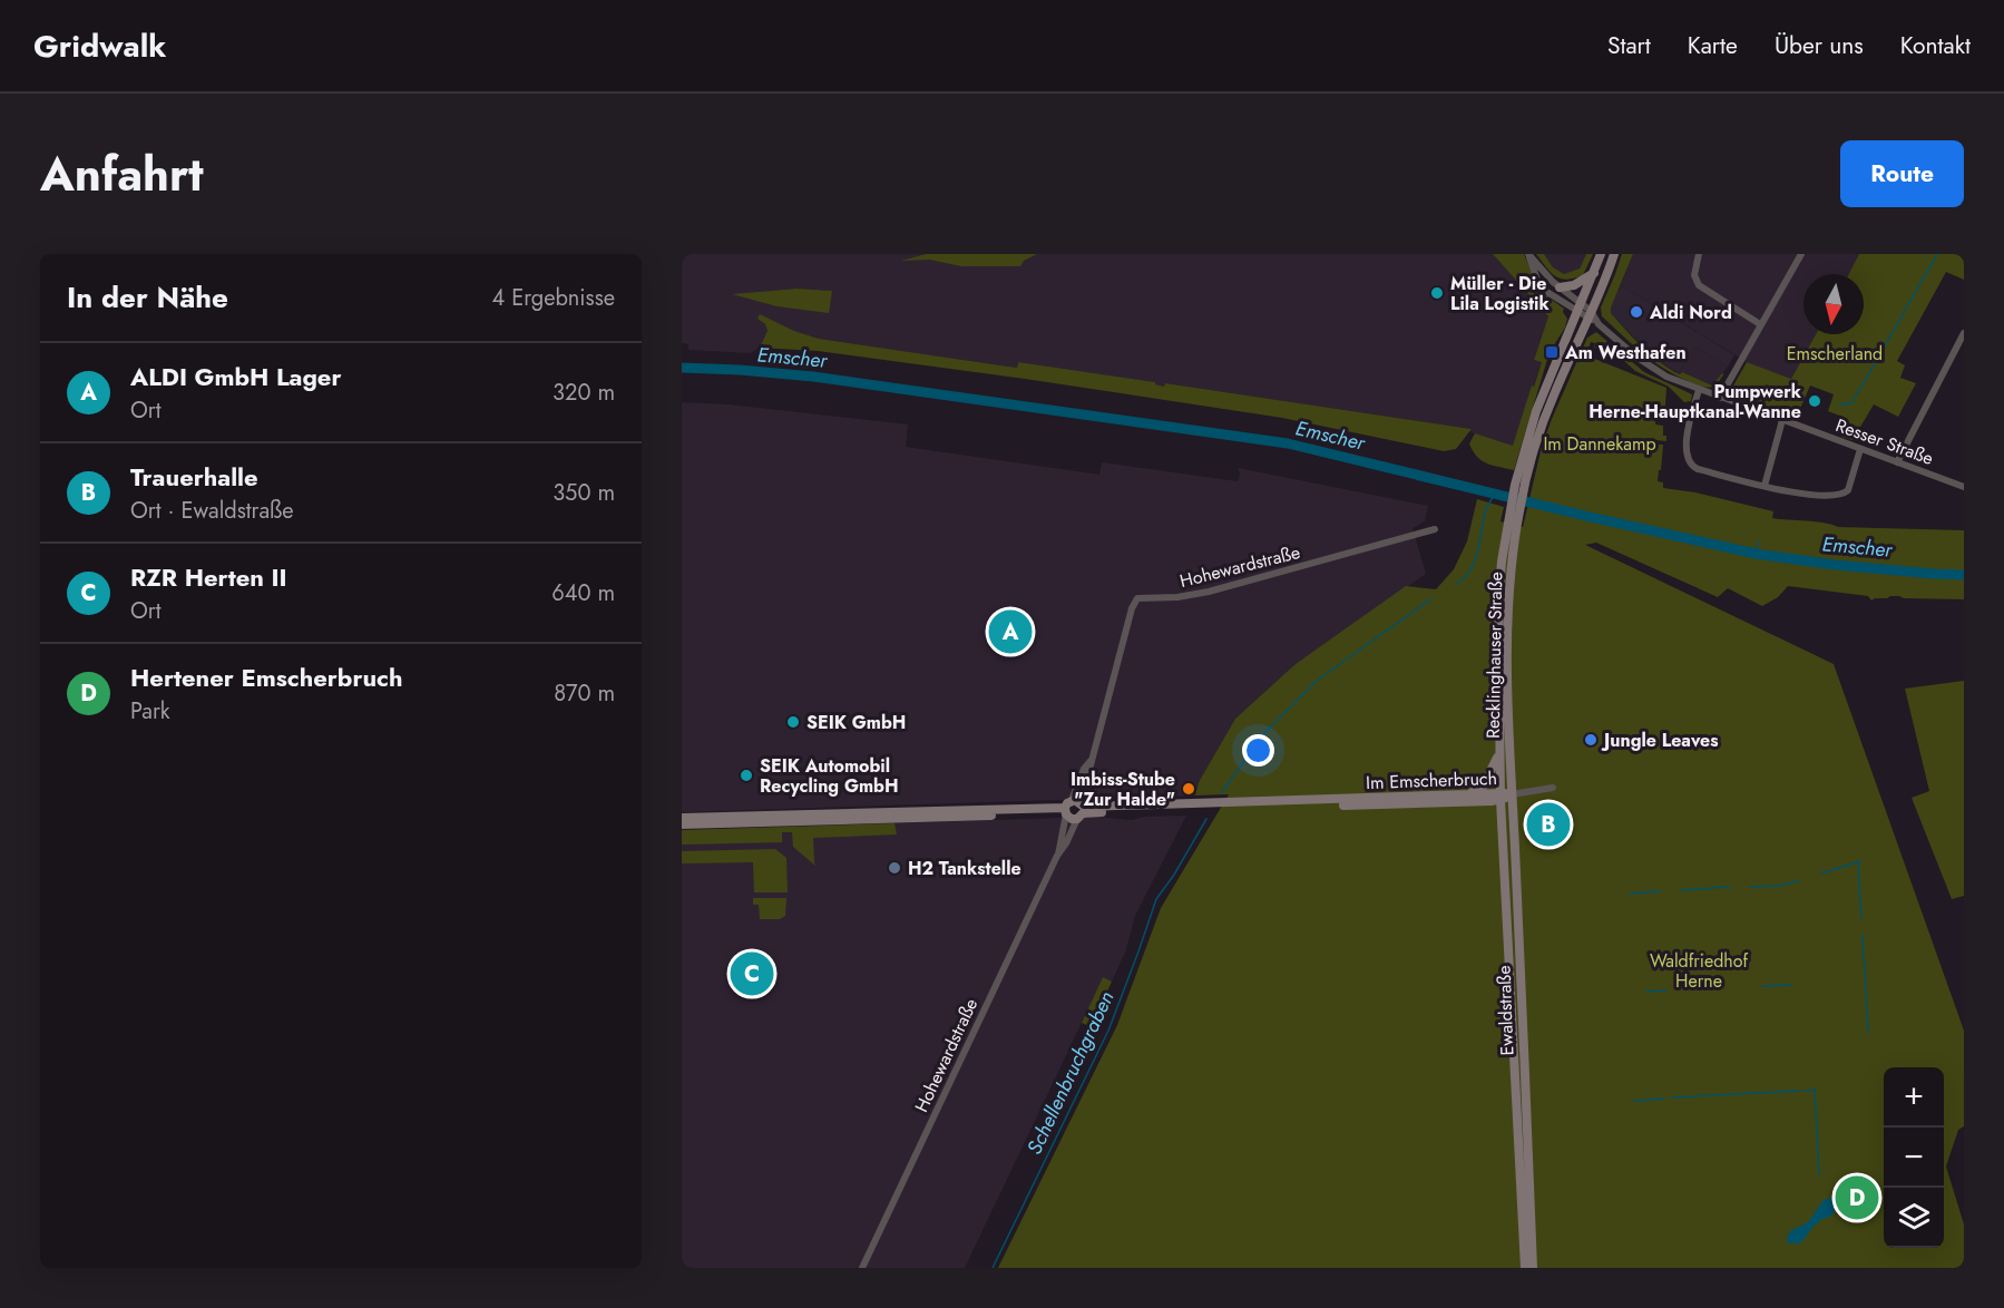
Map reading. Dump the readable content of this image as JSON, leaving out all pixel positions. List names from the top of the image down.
{
  "streets": {
    "main road": ["Recklinghauser Straße", "Im Emscherbruch", "Ewaldstraße"],
    "street": ["Resser Straße", "Hohewardstraße"]
  },
  "crossings": [
    ["Resser Straße", "Recklinghauser Straße"],
    ["Hohewardstraße", "Im Emscherbruch"],
    ["Recklinghauser Straße", "Im Emscherbruch"],
    ["Recklinghauser Straße", "Ewaldstraße"],
    ["Im Emscherbruch", "Ewaldstraße"]
  ],
  "water": ["Emscher", "Schellenbruchgraben"],
  "parks": ["Emscherland", "Im Dannekamp", "Waldfriedhof Herne"],
  "places": {
    "other": [
      "Müller - Die Lila Logistik",
      "Aldi Nord",
      "Pumpwerk Herne-Hauptkanal-Wanne",
      "SEIK GmbH",
      "Jungle Leaves",
      "SEIK Automobil Recycling GmbH",
      "Imbiss-Stube \"Zur Halde\"",
      "H2 Tankstelle"
    ],
    "transit": ["Am Westhafen"]
  },
  "north": "bottom",
  "page": {
    "header": "Gridwalk",
    "nav": [
      "Start",
      "Karte",
      "Über uns",
      "Kontakt"
    ],
    "title": "Anfahrt",
    "buttons": "Route",
    "heading": ["In der Nähe", "4 Ergebnisse"],
    "list": [
      {
        "mark": "A",
        "name": "ALDI GmbH Lager",
        "note": "Ort",
        "value": "320 m"
      },
      {
        "mark": "B",
        "name": "Trauerhalle",
        "note": "Ort · Ewaldstraße",
        "value": "350 m"
      },
      {
        "mark": "C",
        "name": "RZR Herten II",
        "note": "Ort",
        "value": "640 m"
      },
      {
        "mark": "D",
        "name": "Hertener Emscherbruch",
        "note": "Park",
        "value": "870 m"
      }
    ],
    "pins": [
      "A",
      "B",
      "C",
      "D"
    ],
    "map_buttons": ["+", "−"]
  }
}
